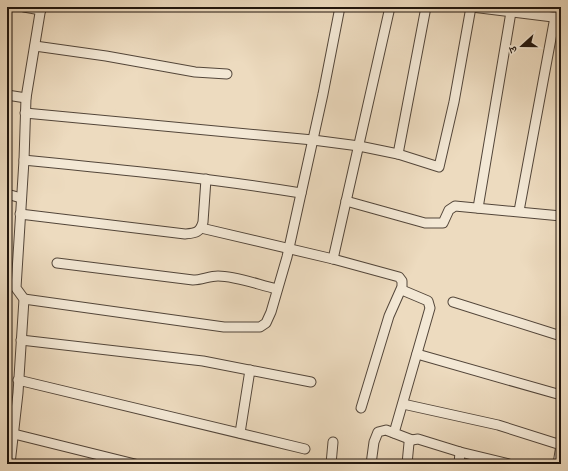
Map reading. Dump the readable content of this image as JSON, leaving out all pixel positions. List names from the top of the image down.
{
  "north": "left"
}
